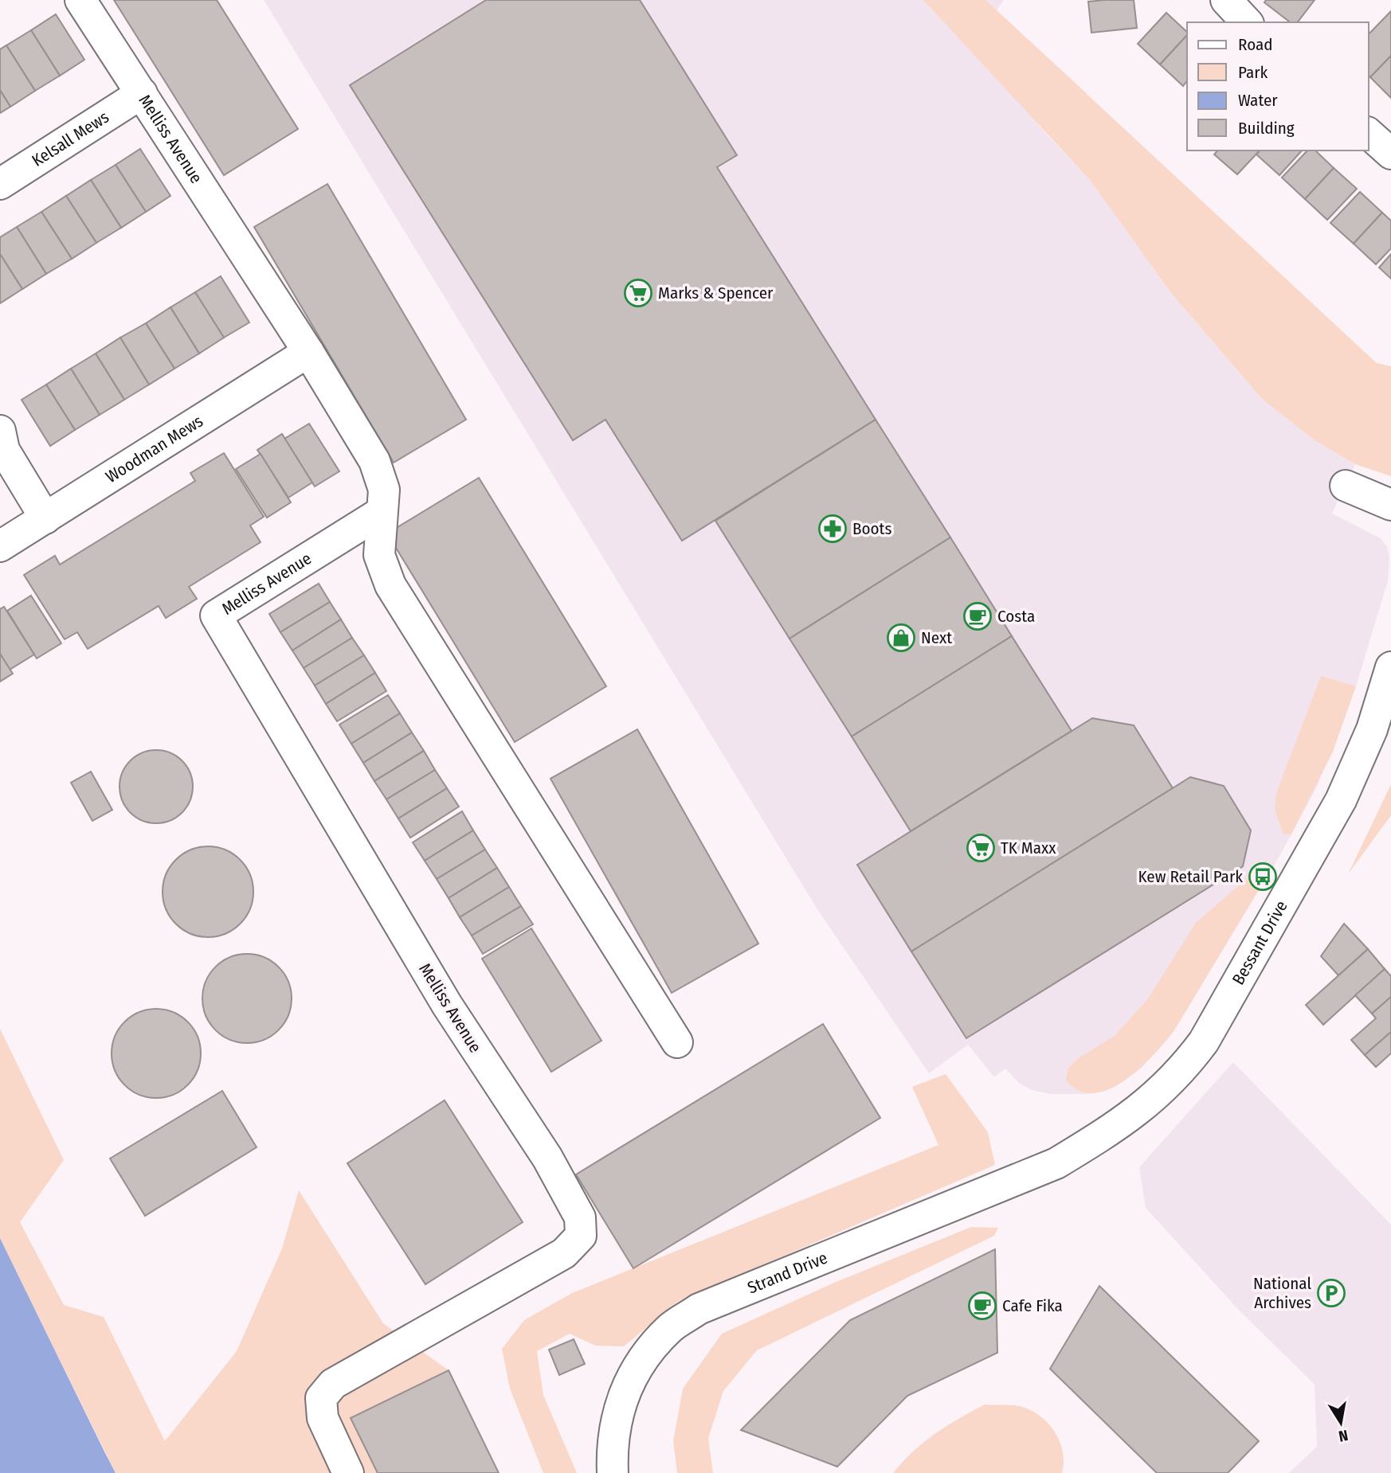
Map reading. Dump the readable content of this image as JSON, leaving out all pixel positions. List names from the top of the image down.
{
  "streets": {
    "street": [
      "Kelsall Mews",
      "Melliss Avenue",
      "Woodman Mews",
      "Bessant Drive",
      "Strand Drive"
    ]
  },
  "crossings": [
    ["Kelsall Mews", "Melliss Avenue"],
    ["Melliss Avenue", "Woodman Mews"],
    ["Bessant Drive", "Strand Drive"]
  ],
  "places": {
    "supermarket": ["Marks & Spencer", "TK Maxx"],
    "pharmacy": ["Boots"],
    "cafe": ["Costa", "Cafe Fika"],
    "shop": ["Next"],
    "bus stop": ["Kew Retail Park"],
    "parking": ["National Archives"]
  },
  "legend": [
    "Road",
    "Park",
    "Water",
    "Building"
  ],
  "north": "bottom"
}
